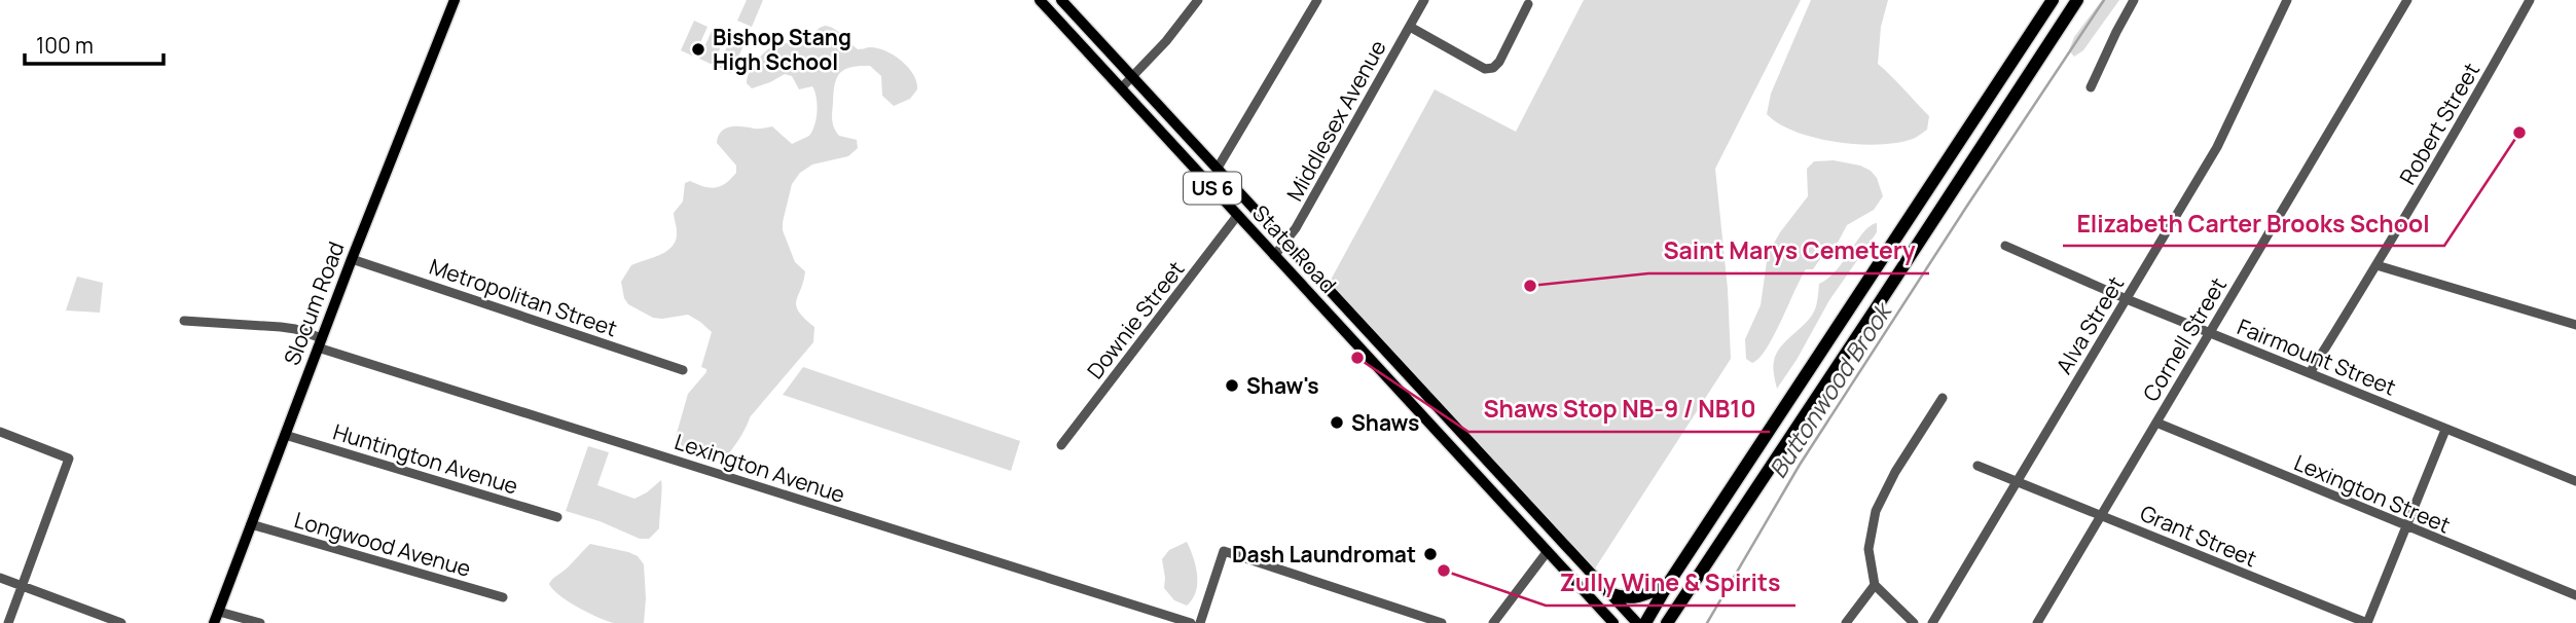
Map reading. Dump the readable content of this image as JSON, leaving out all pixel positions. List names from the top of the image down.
{
  "streets": {
    "main road": ["US 6", "State Road", "Slocum Road"],
    "street": [
      "Middlesex Avenue",
      "Robert Street",
      "Metropolitan Street",
      "Downie Street",
      "Alva Street",
      "Cornell Street",
      "Fairmount Street",
      "Huntington Avenue",
      "Lexington Avenue",
      "Lexington Street",
      "Grant Street",
      "Longwood Avenue"
    ]
  },
  "crossings": [
    ["Middlesex Avenue", "State Road"],
    ["Robert Street", "Fairmount Street"],
    ["US 6", "State Road"],
    ["State Road", "Downie Street"],
    ["Metropolitan Street", "Slocum Road"],
    ["Slocum Road", "Huntington Avenue"],
    ["Slocum Road", "Lexington Avenue"],
    ["Slocum Road", "Longwood Avenue"],
    ["Alva Street", "Fairmount Street"],
    ["Alva Street", "Grant Street"],
    ["Cornell Street", "Fairmount Street"],
    ["Cornell Street", "Lexington Street"],
    ["Cornell Street", "Grant Street"]
  ],
  "water": ["Buttonwood Brook"],
  "places": [
    "Bishop Stang High School",
    "Elizabeth Carter Brooks School",
    "Saint Marys Cemetery",
    "Shaws Stop NB-9 / NB10",
    "Shaw's",
    "Shaws",
    "Dash Laundromat",
    "Zully Wine & Spirits"
  ],
  "scale_bar": "100 m"
}
